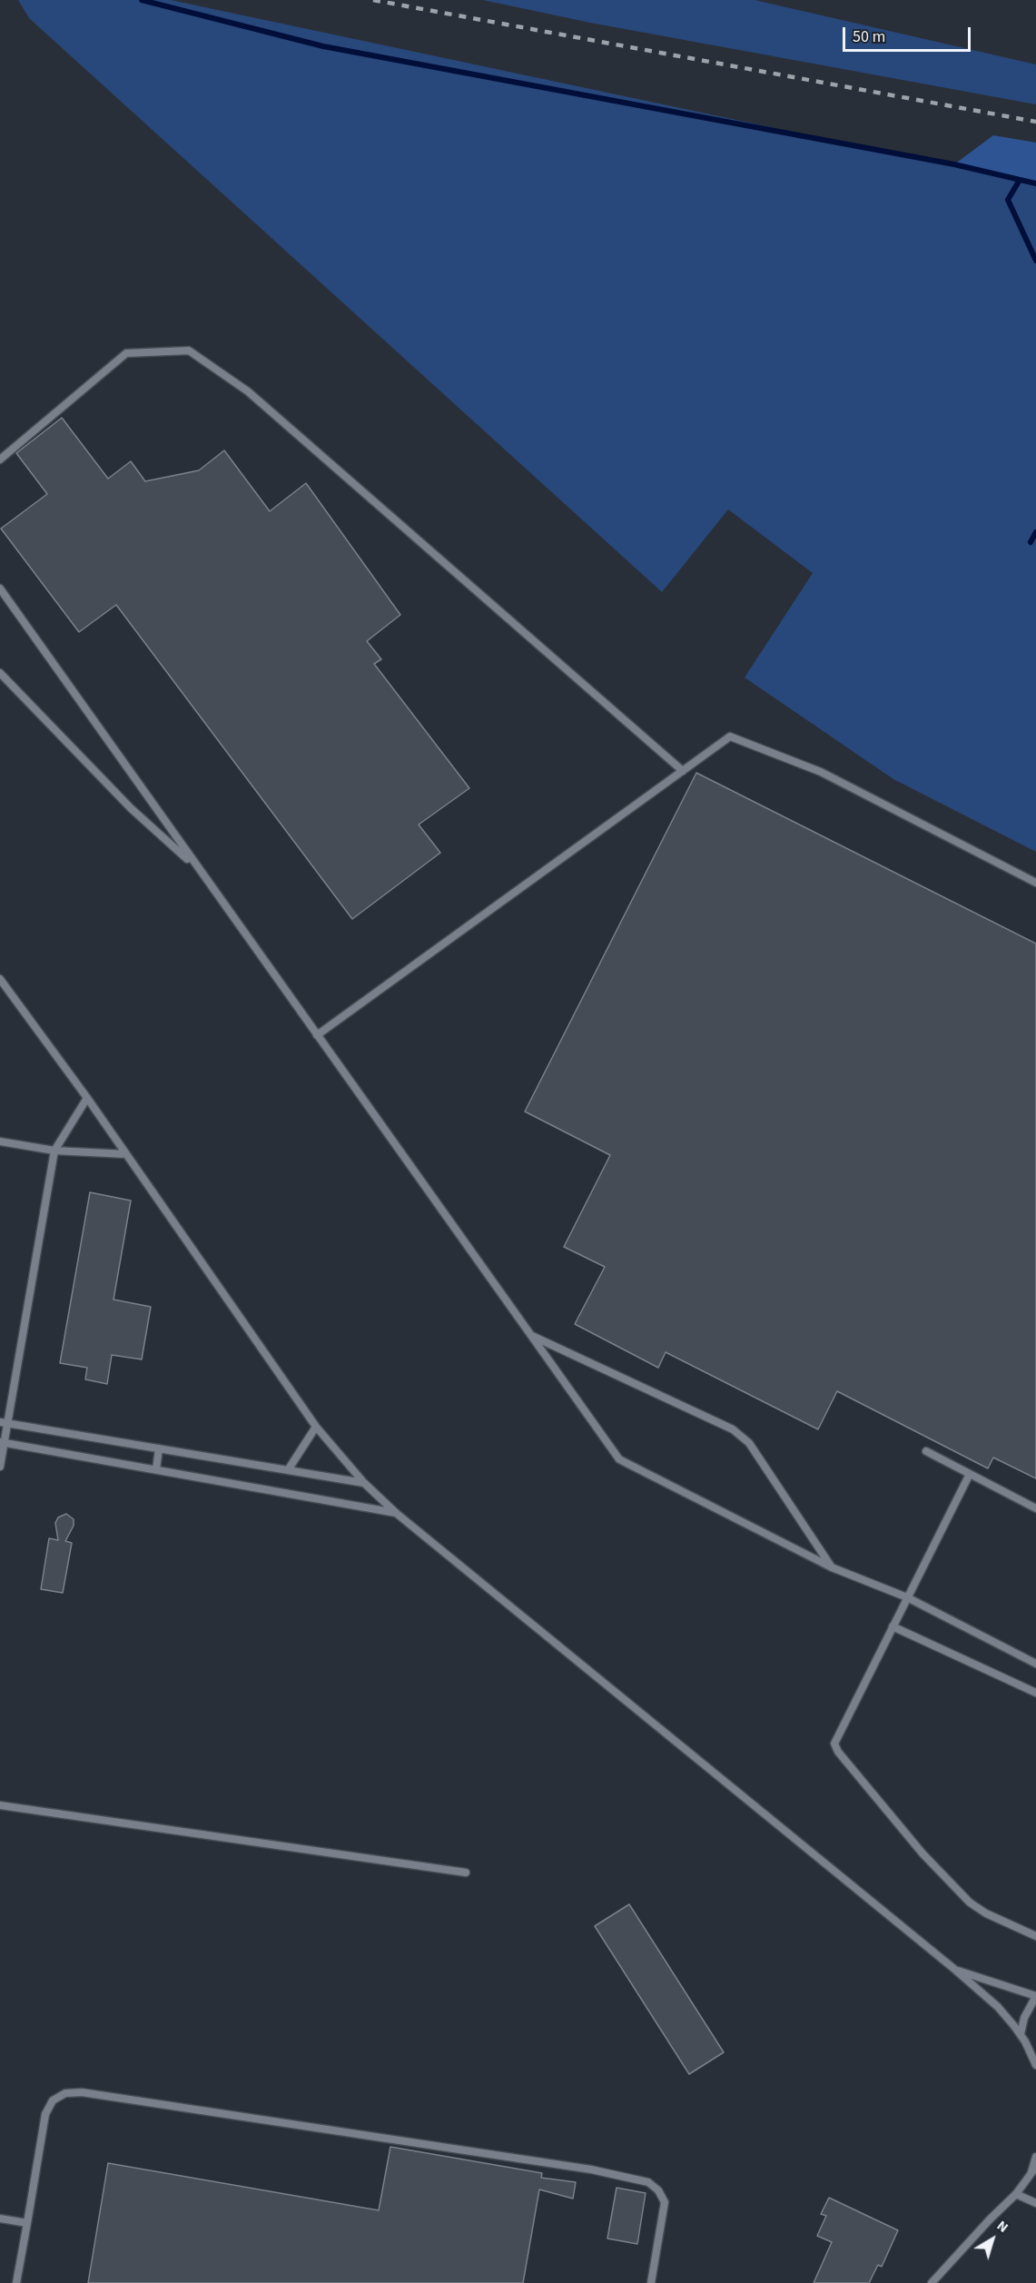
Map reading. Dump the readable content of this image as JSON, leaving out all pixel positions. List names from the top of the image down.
{
  "scale_bar": "50 m",
  "north": "top right"
}
